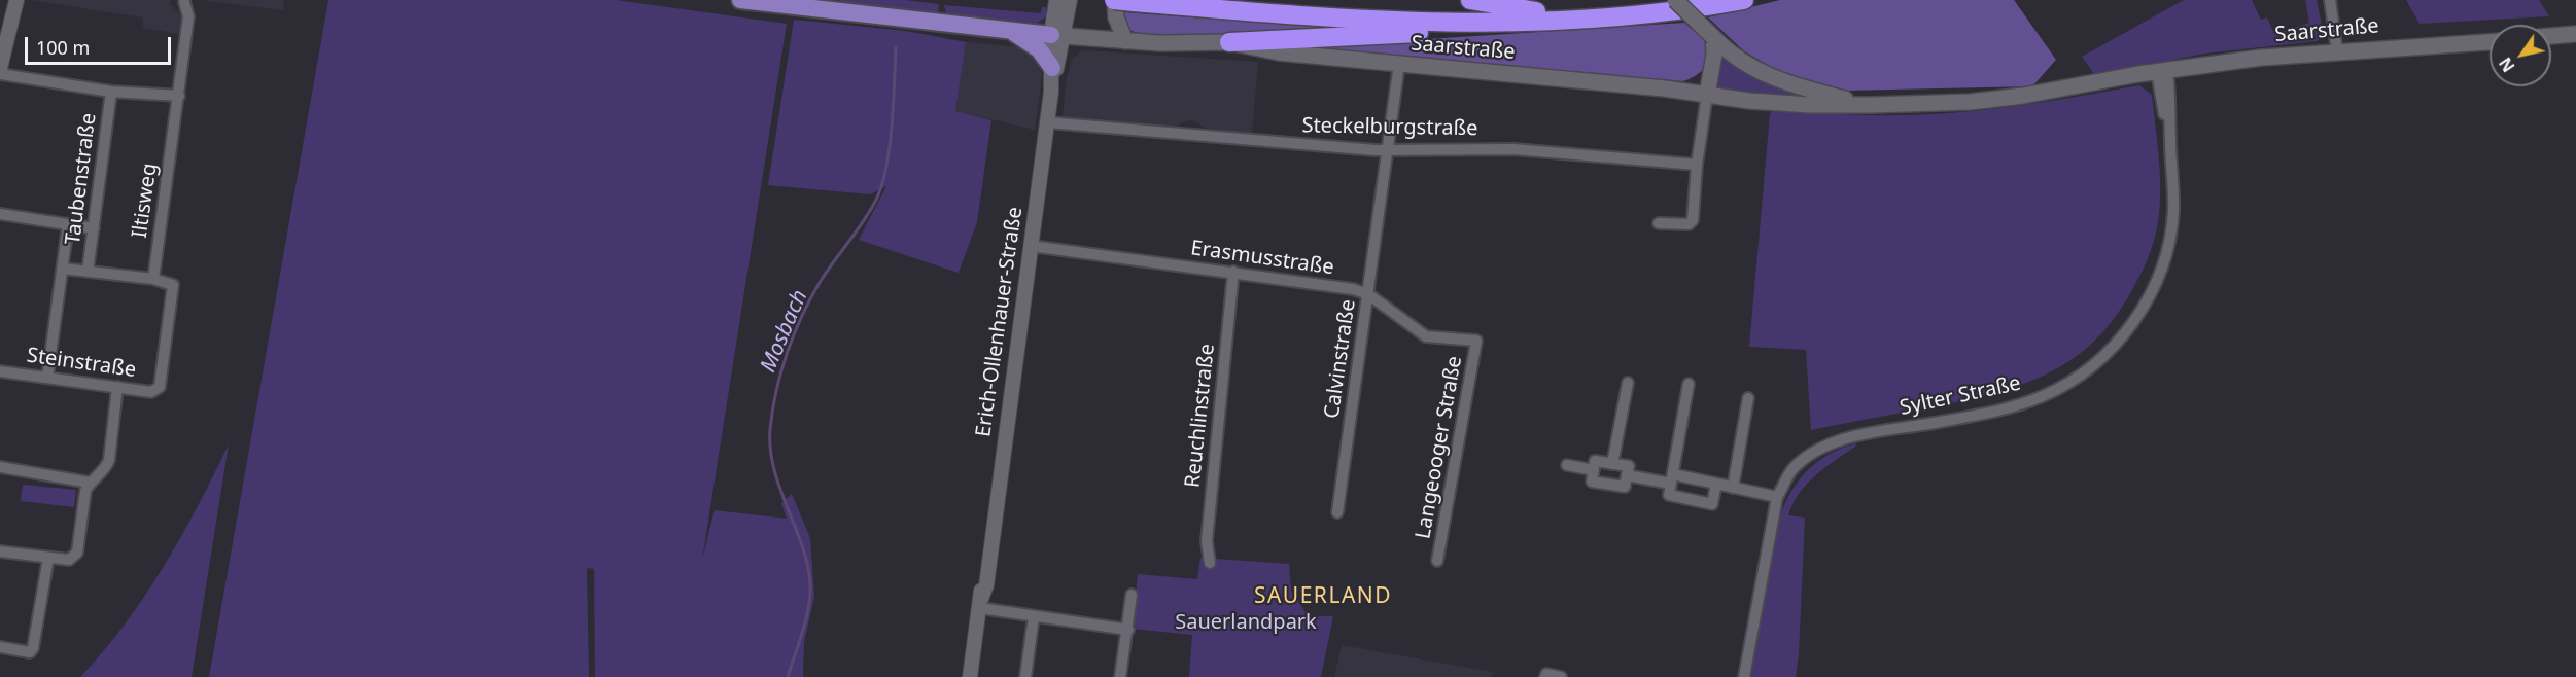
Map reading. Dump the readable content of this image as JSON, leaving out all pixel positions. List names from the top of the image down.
{
  "streets": {
    "main road": ["Saarstraße"],
    "street": [
      "Steckelburgstraße",
      "Taubenstraße",
      "Iltisweg",
      "Erasmusstraße",
      "Erich-Ollenhauer-Straße",
      "Calvinstraße",
      "Steinstraße",
      "Sylter Straße",
      "Reuchlinstraße",
      "Langeooger Straße"
    ]
  },
  "crossings": [
    ["Saarstraße", "Erich-Ollenhauer-Straße"],
    ["Saarstraße", "Calvinstraße"],
    ["Saarstraße", "Sylter Straße"],
    ["Steckelburgstraße", "Erich-Ollenhauer-Straße"],
    ["Steckelburgstraße", "Calvinstraße"],
    ["Taubenstraße", "Steinstraße"],
    ["Iltisweg", "Steinstraße"],
    ["Erasmusstraße", "Erich-Ollenhauer-Straße"],
    ["Erasmusstraße", "Calvinstraße"],
    ["Erasmusstraße", "Reuchlinstraße"],
    ["Erasmusstraße", "Langeooger Straße"]
  ],
  "districts": ["SAUERLAND"],
  "water": ["Mosbach"],
  "parks": ["Sauerlandpark"],
  "scale_bar": "100 m",
  "north": "bottom left"
}
